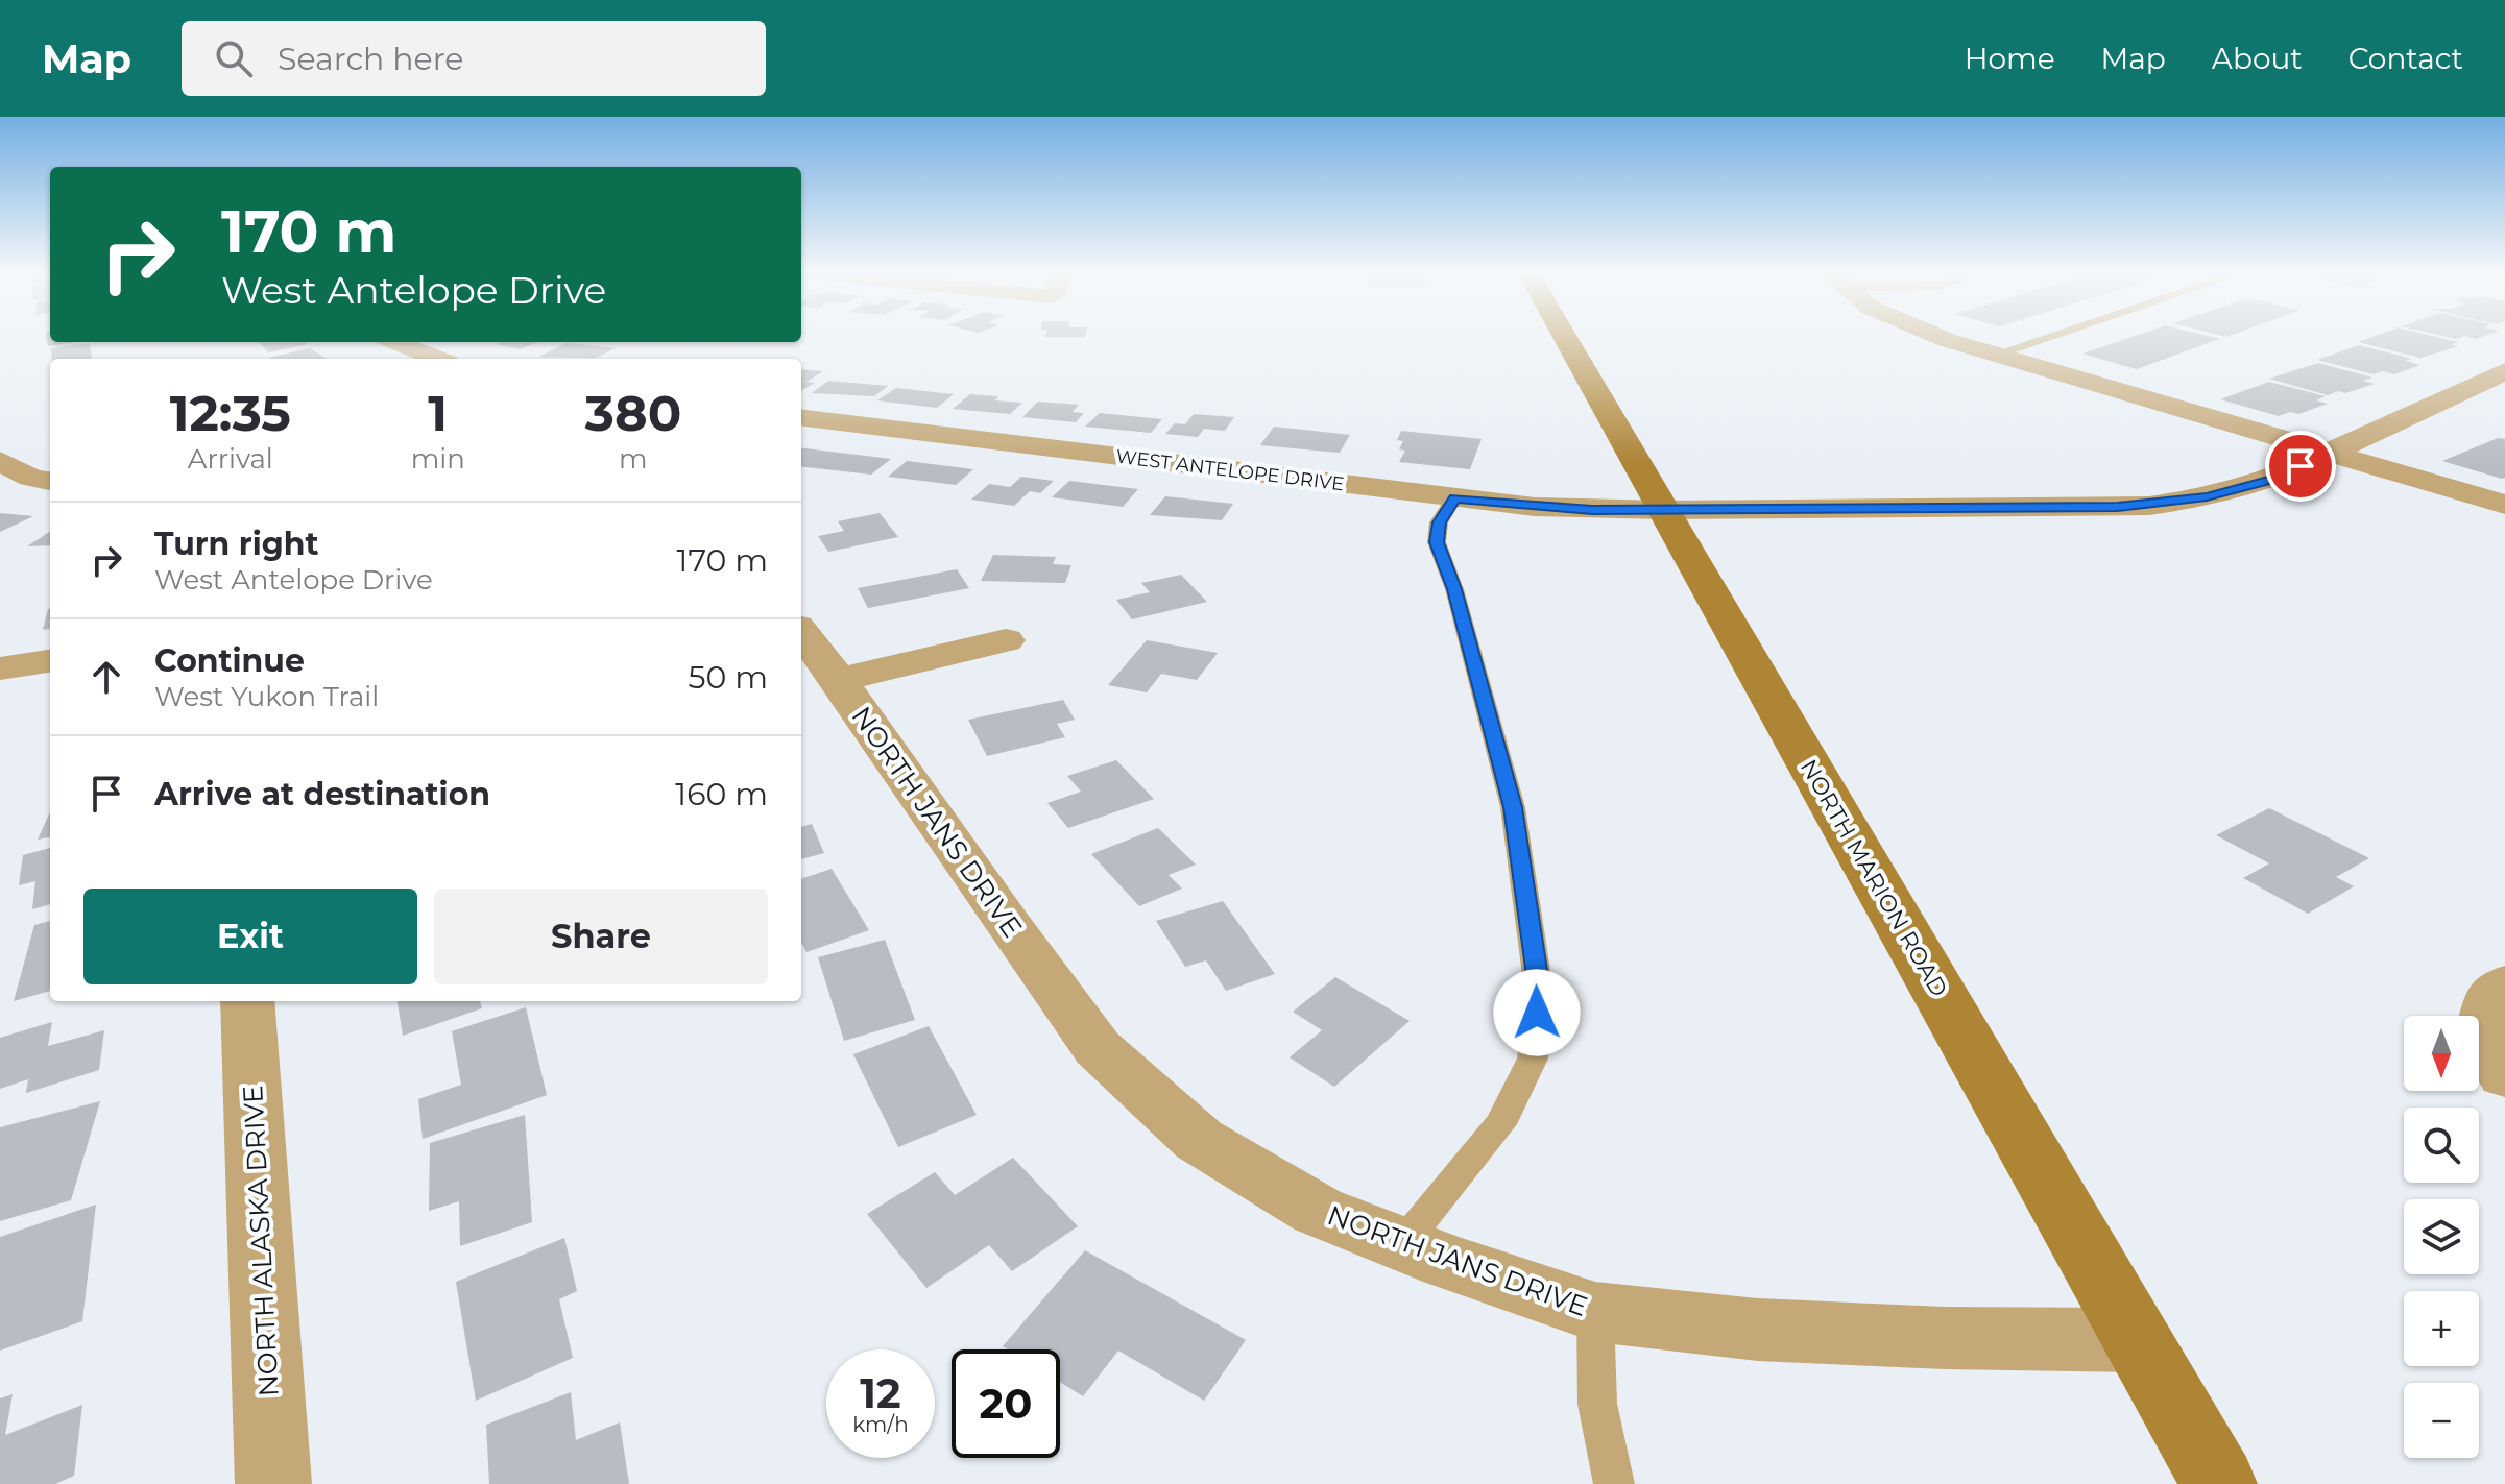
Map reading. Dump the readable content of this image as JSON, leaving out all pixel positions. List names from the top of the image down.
{
  "streets": {
    "main road": ["NORTH MARION ROAD"],
    "street": ["WEST ANTELOPE DRIVE", "NORTH JANS DRIVE", "NORTH ALASKA DRIVE"]
  },
  "crossings": [
    ["WEST ANTELOPE DRIVE", "NORTH MARION ROAD"],
    ["NORTH JANS DRIVE", "NORTH MARION ROAD"]
  ],
  "north": "bottom",
  "page": {
    "header": "Map",
    "search": "Search here",
    "nav": [
      "Home",
      "Map",
      "About",
      "Contact"
    ],
    "turn": ["170 m", "West Antelope Drive"],
    "eta": [
      "12:35",
      "Arrival",
      "1",
      "min",
      "380",
      "m"
    ],
    "list": [
      {
        "name": "Turn right",
        "note": "West Antelope Drive",
        "value": "170 m"
      },
      {
        "name": "Continue",
        "note": "West Yukon Trail",
        "value": "50 m"
      },
      {
        "name": "Arrive at destination",
        "value": "160 m"
      }
    ],
    "buttons": ["Exit", "Share"],
    "map_buttons": ["+", "−"],
    "speed": "12 km/h",
    "limit": "20"
  }
}
